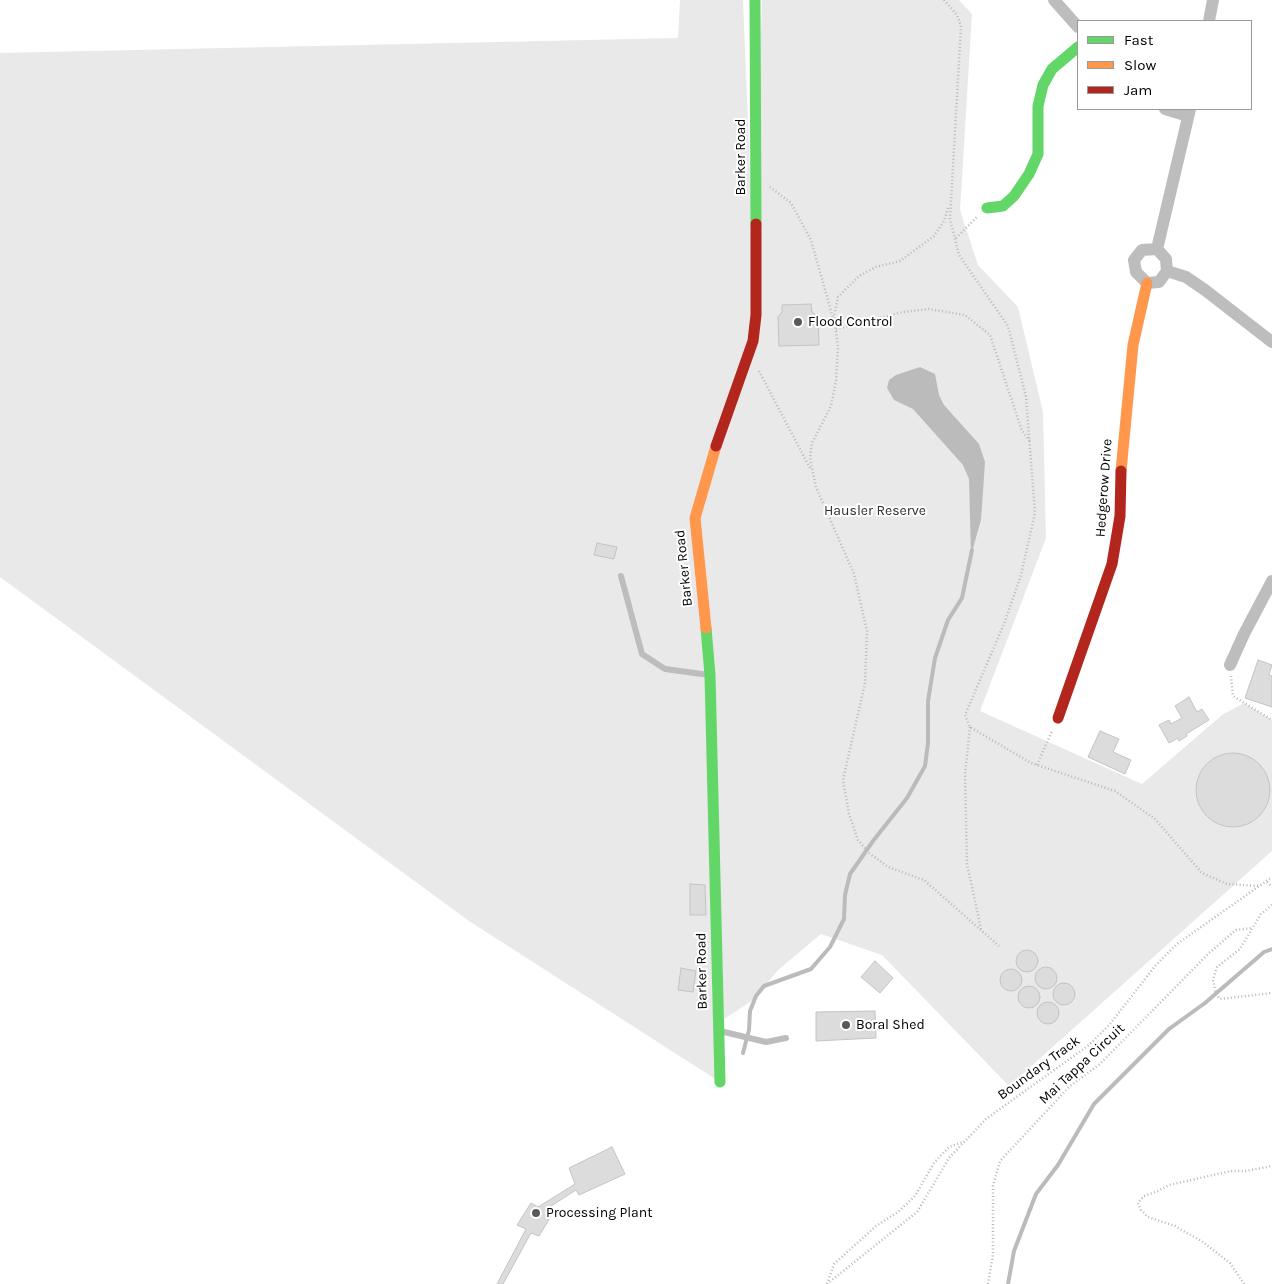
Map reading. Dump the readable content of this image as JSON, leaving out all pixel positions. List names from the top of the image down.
{
  "streets": {
    "street": ["Barker Road", "Hedgerow Drive"],
    "path": ["Mai Tappa Circuit", "Boundary Track"]
  },
  "parks": ["Hausler Reserve"],
  "places": ["Flood Control", "Boral Shed", "Processing Plant"],
  "legend": ["Fast", "Slow", "Jam"]
}
